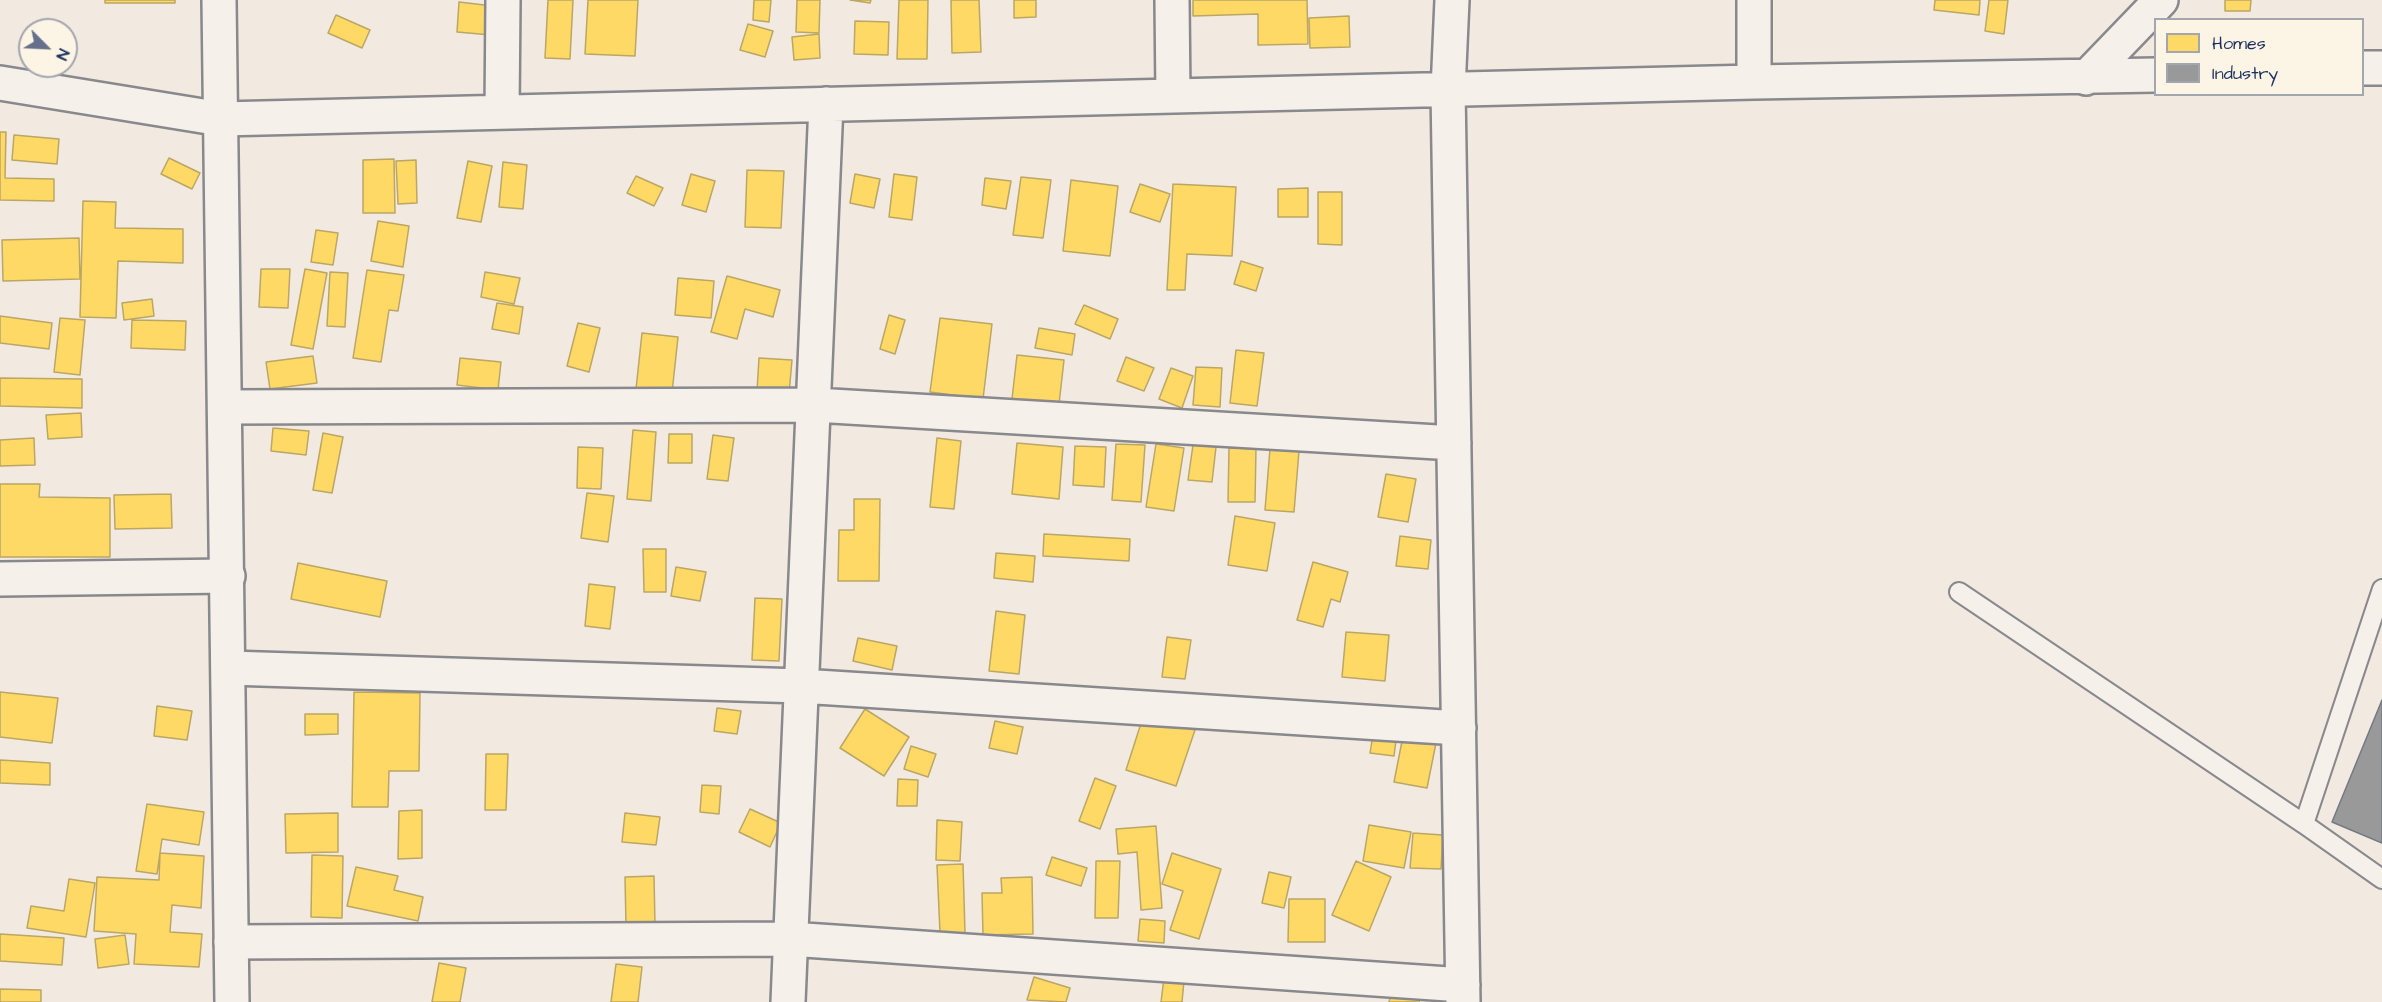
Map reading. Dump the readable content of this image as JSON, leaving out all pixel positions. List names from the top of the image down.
{
  "legend": ["Homes", "Industry"],
  "north": "bottom right"
}
